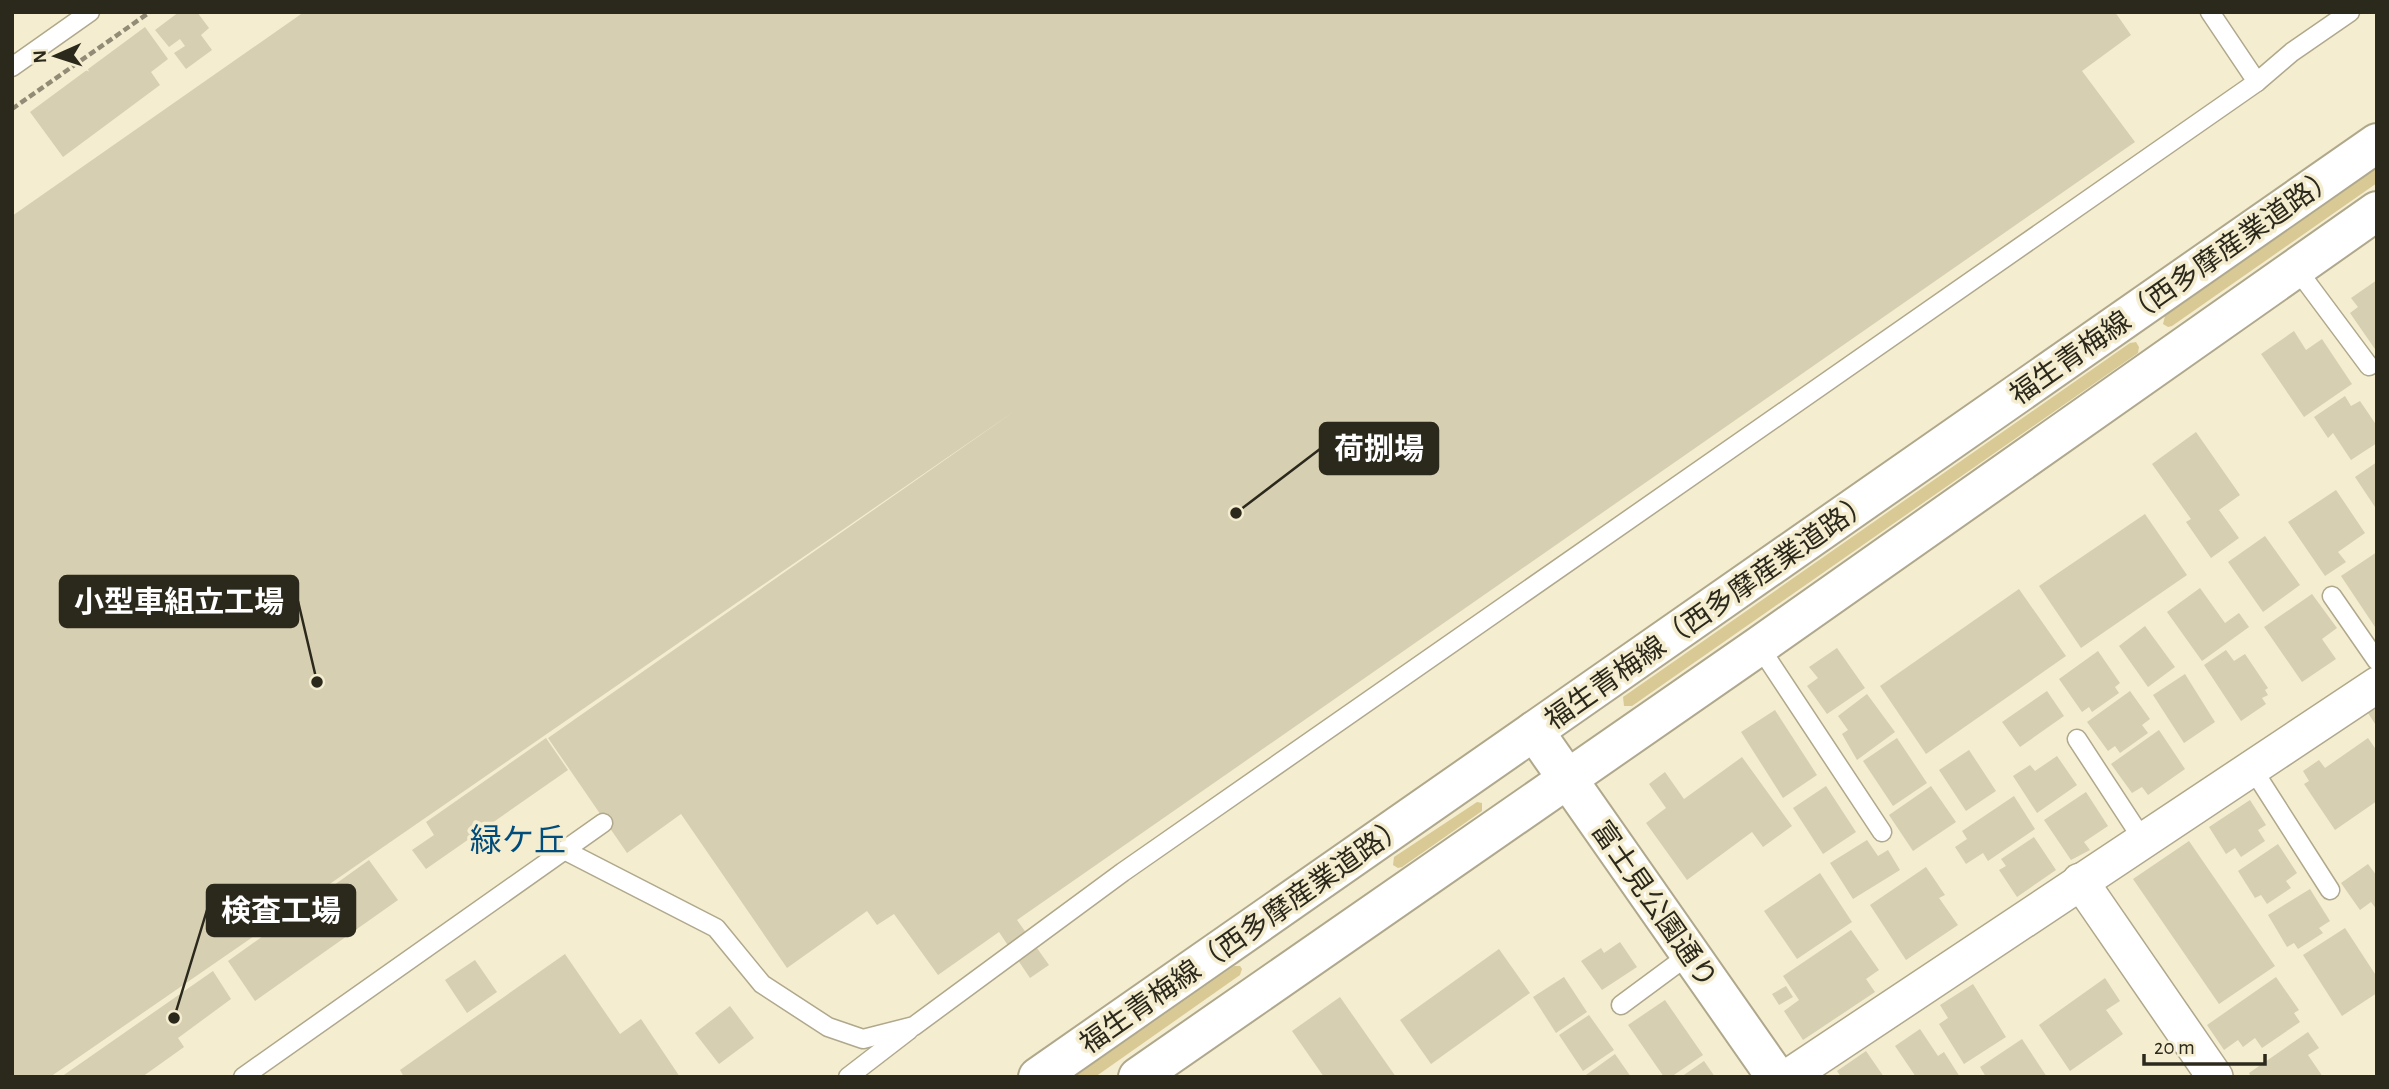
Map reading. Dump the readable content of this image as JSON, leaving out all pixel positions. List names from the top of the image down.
{
  "streets": {
    "main road": ["福生青梅線（西多摩産業道路）", "富士見公園通り"]
  },
  "crossings": [
    ["福生青梅線（西多摩産業道路）", "富士見公園通り"]
  ],
  "districts": ["緑ケ丘"],
  "places": ["荷捌場", "小型車組立工場", "検査工場"],
  "scale_bar": "20 m",
  "north": "left"
}
